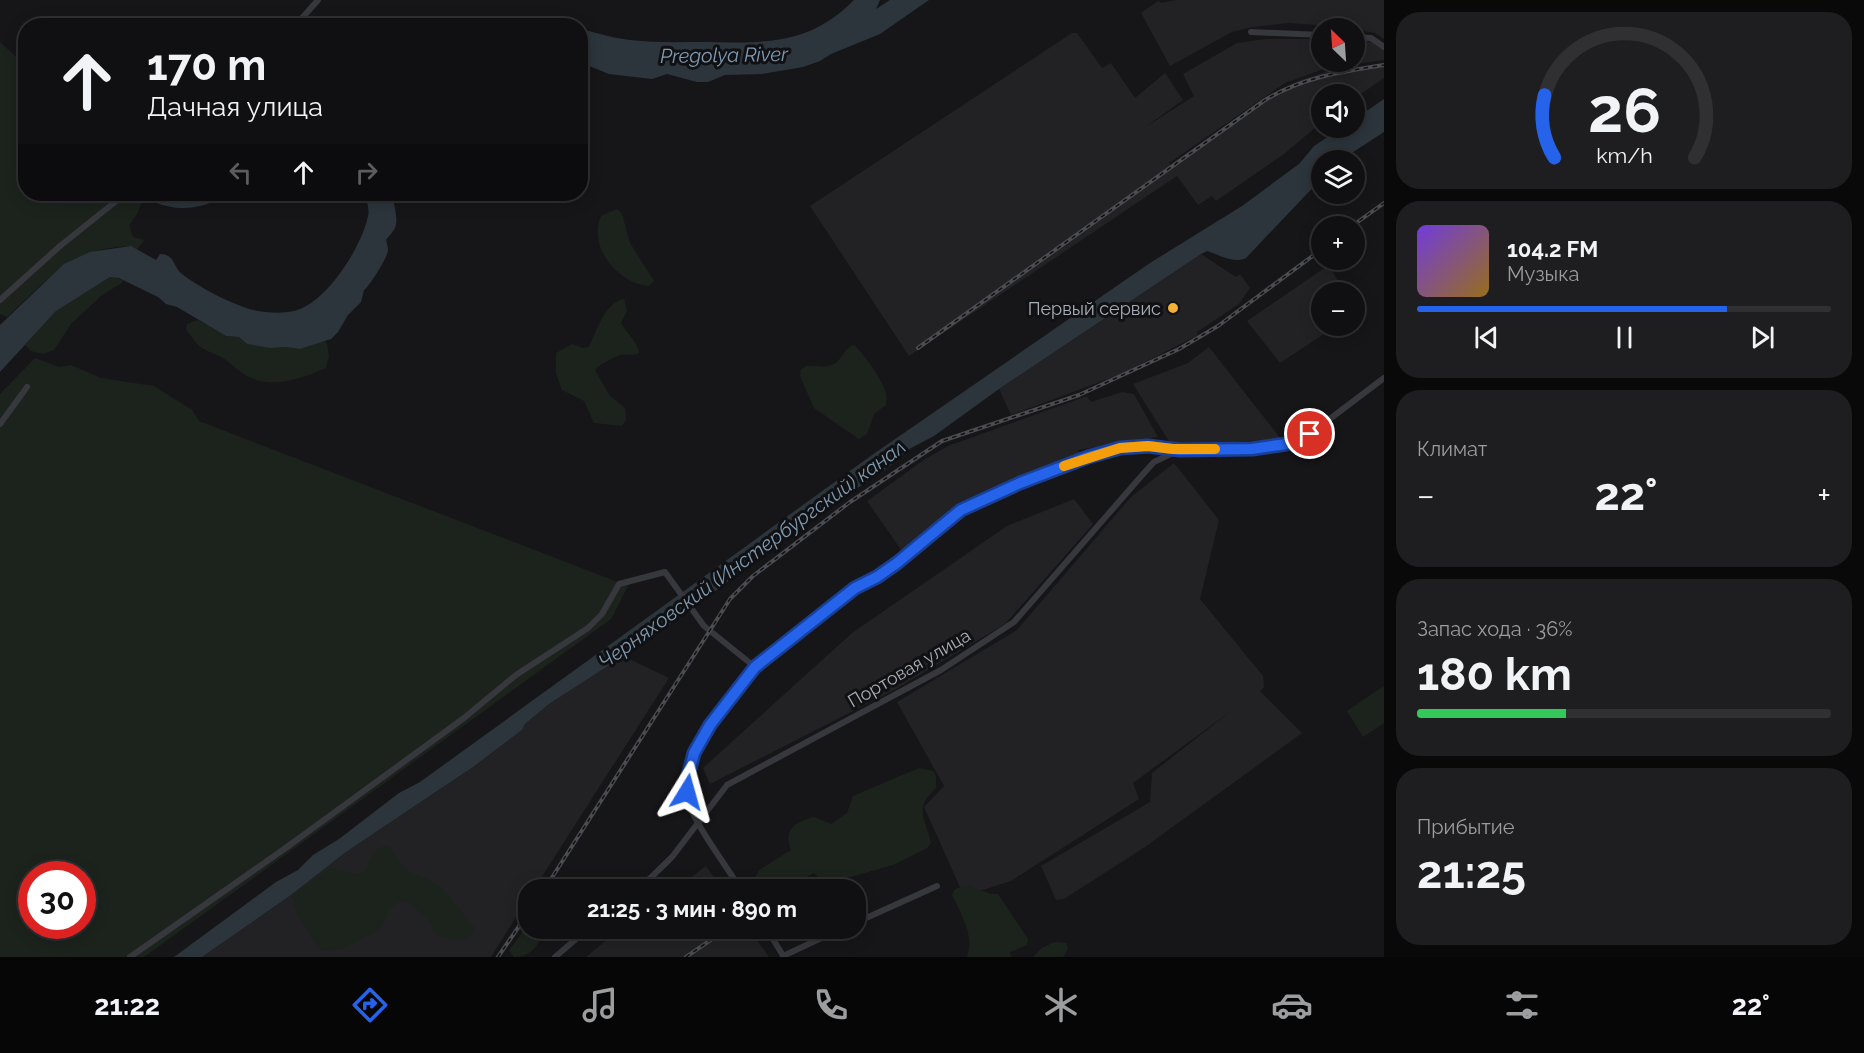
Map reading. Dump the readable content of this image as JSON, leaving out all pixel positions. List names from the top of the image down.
{
  "streets": {
    "street": ["Портовая улица"]
  },
  "water": ["Pregolya River", "Черняховский (Инстербургский) канал"],
  "places": ["Первый сервис"],
  "north": "top left",
  "page": {
    "map_buttons": ["+", "−"],
    "turn": ["170 m", "Дачная улица"],
    "song": ["104.2 FM", "Музыка"],
    "tile": [
      "Климат",
      ["Запас хода · 36%", "180 km"],
      ["Прибытие", "21:25"]
    ],
    "heat": ["−", "22°", "+"],
    "limit": "30",
    "trip": "21:25 · 3 мин · 890 m",
    "tabs": ["21:22", "22°"],
    "gauge": ["26", "km/h"]
  }
}
